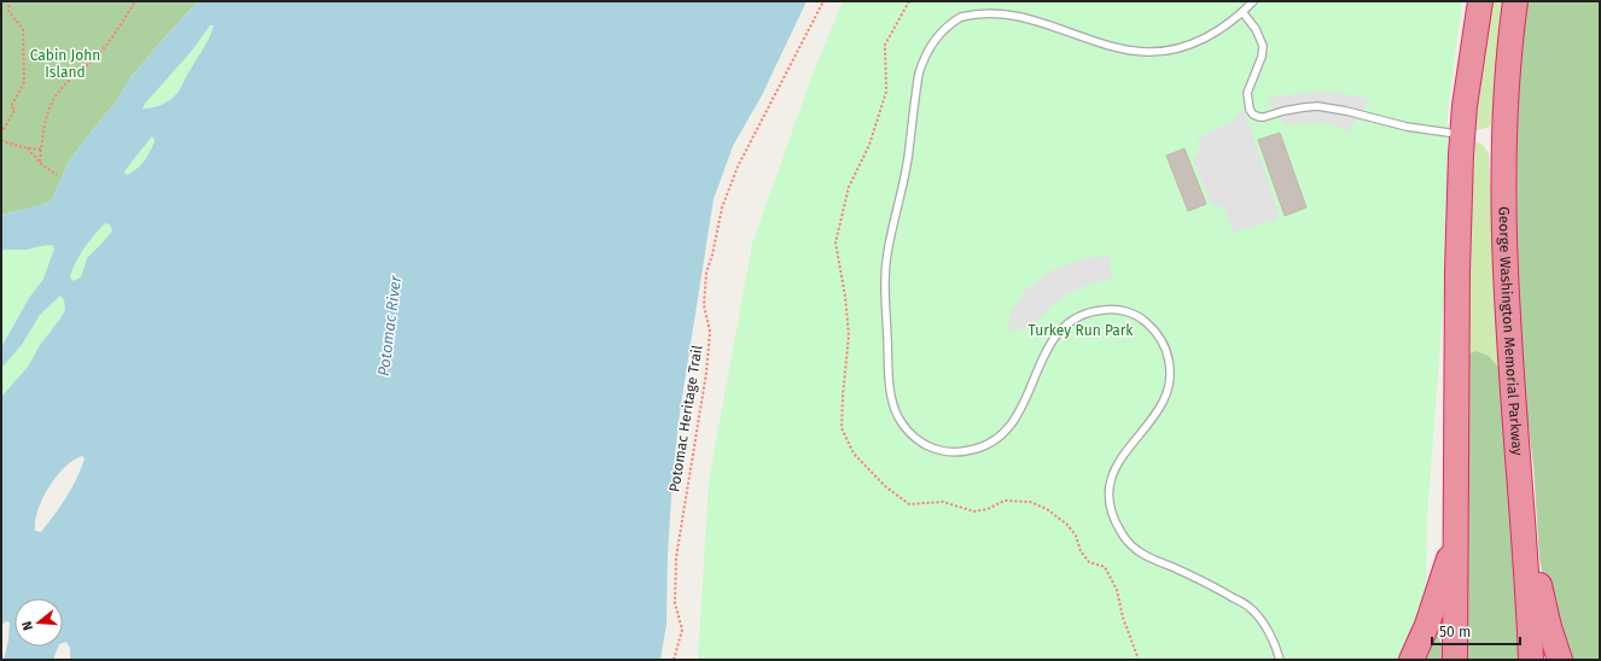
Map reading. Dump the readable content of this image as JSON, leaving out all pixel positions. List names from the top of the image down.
{
  "streets": {
    "highway": ["George Washington Memorial Parkway"],
    "path": ["Potomac Heritage Trail"]
  },
  "water": ["Potomac River"],
  "parks": ["Cabin John Island", "Turkey Run Park"],
  "scale_bar": "50 m",
  "north": "left"
}
